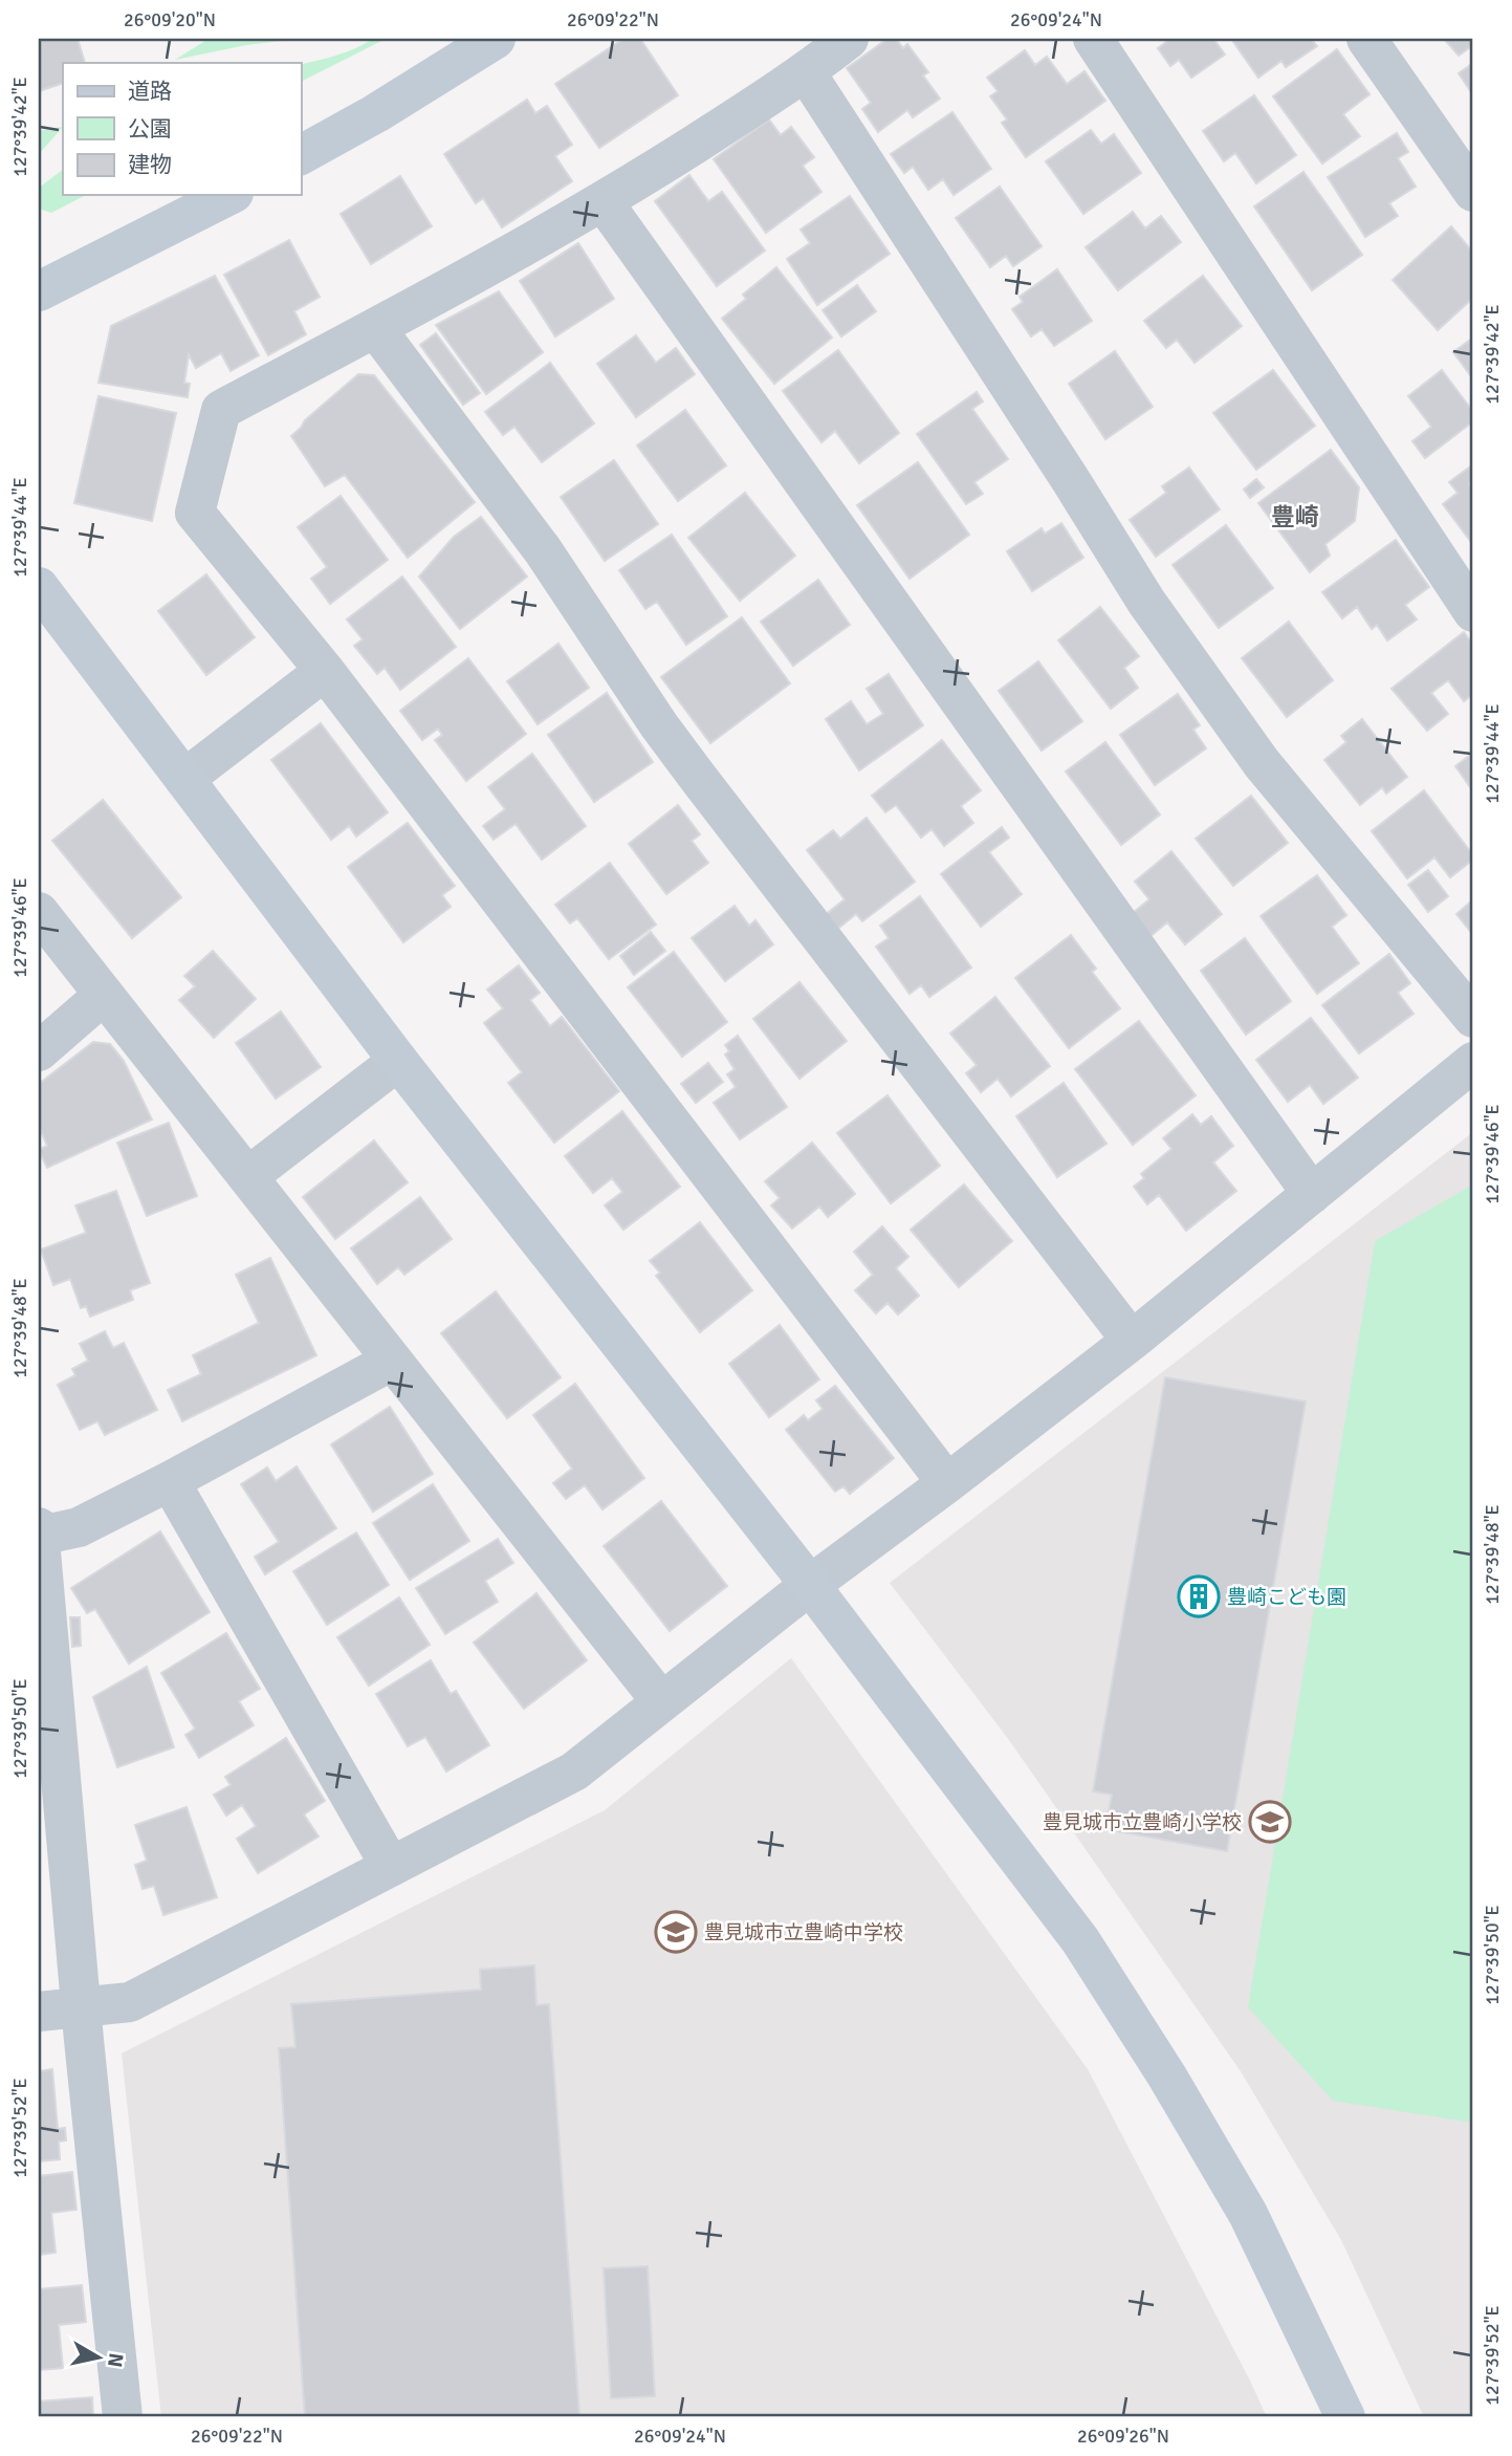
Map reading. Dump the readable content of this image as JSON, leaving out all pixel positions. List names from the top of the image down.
{
  "districts": ["豊崎"],
  "places": {
    "building": ["豊崎こども園"],
    "school or university": ["豊見城市立豊崎小学校", "豊見城市立豊崎中学校"]
  },
  "legend": ["道路", "公園", "建物"],
  "north": "right",
  "coordinates": [
    "26°09'20\"N",
    "26°09'22\"N",
    "26°09'24\"N",
    "127°39'42\"E",
    "127°39'44\"E",
    "127°39'46\"E",
    "127°39'48\"E",
    "127°39'50\"E",
    "127°39'52\"E",
    "26°09'26\"N"
  ]
}
